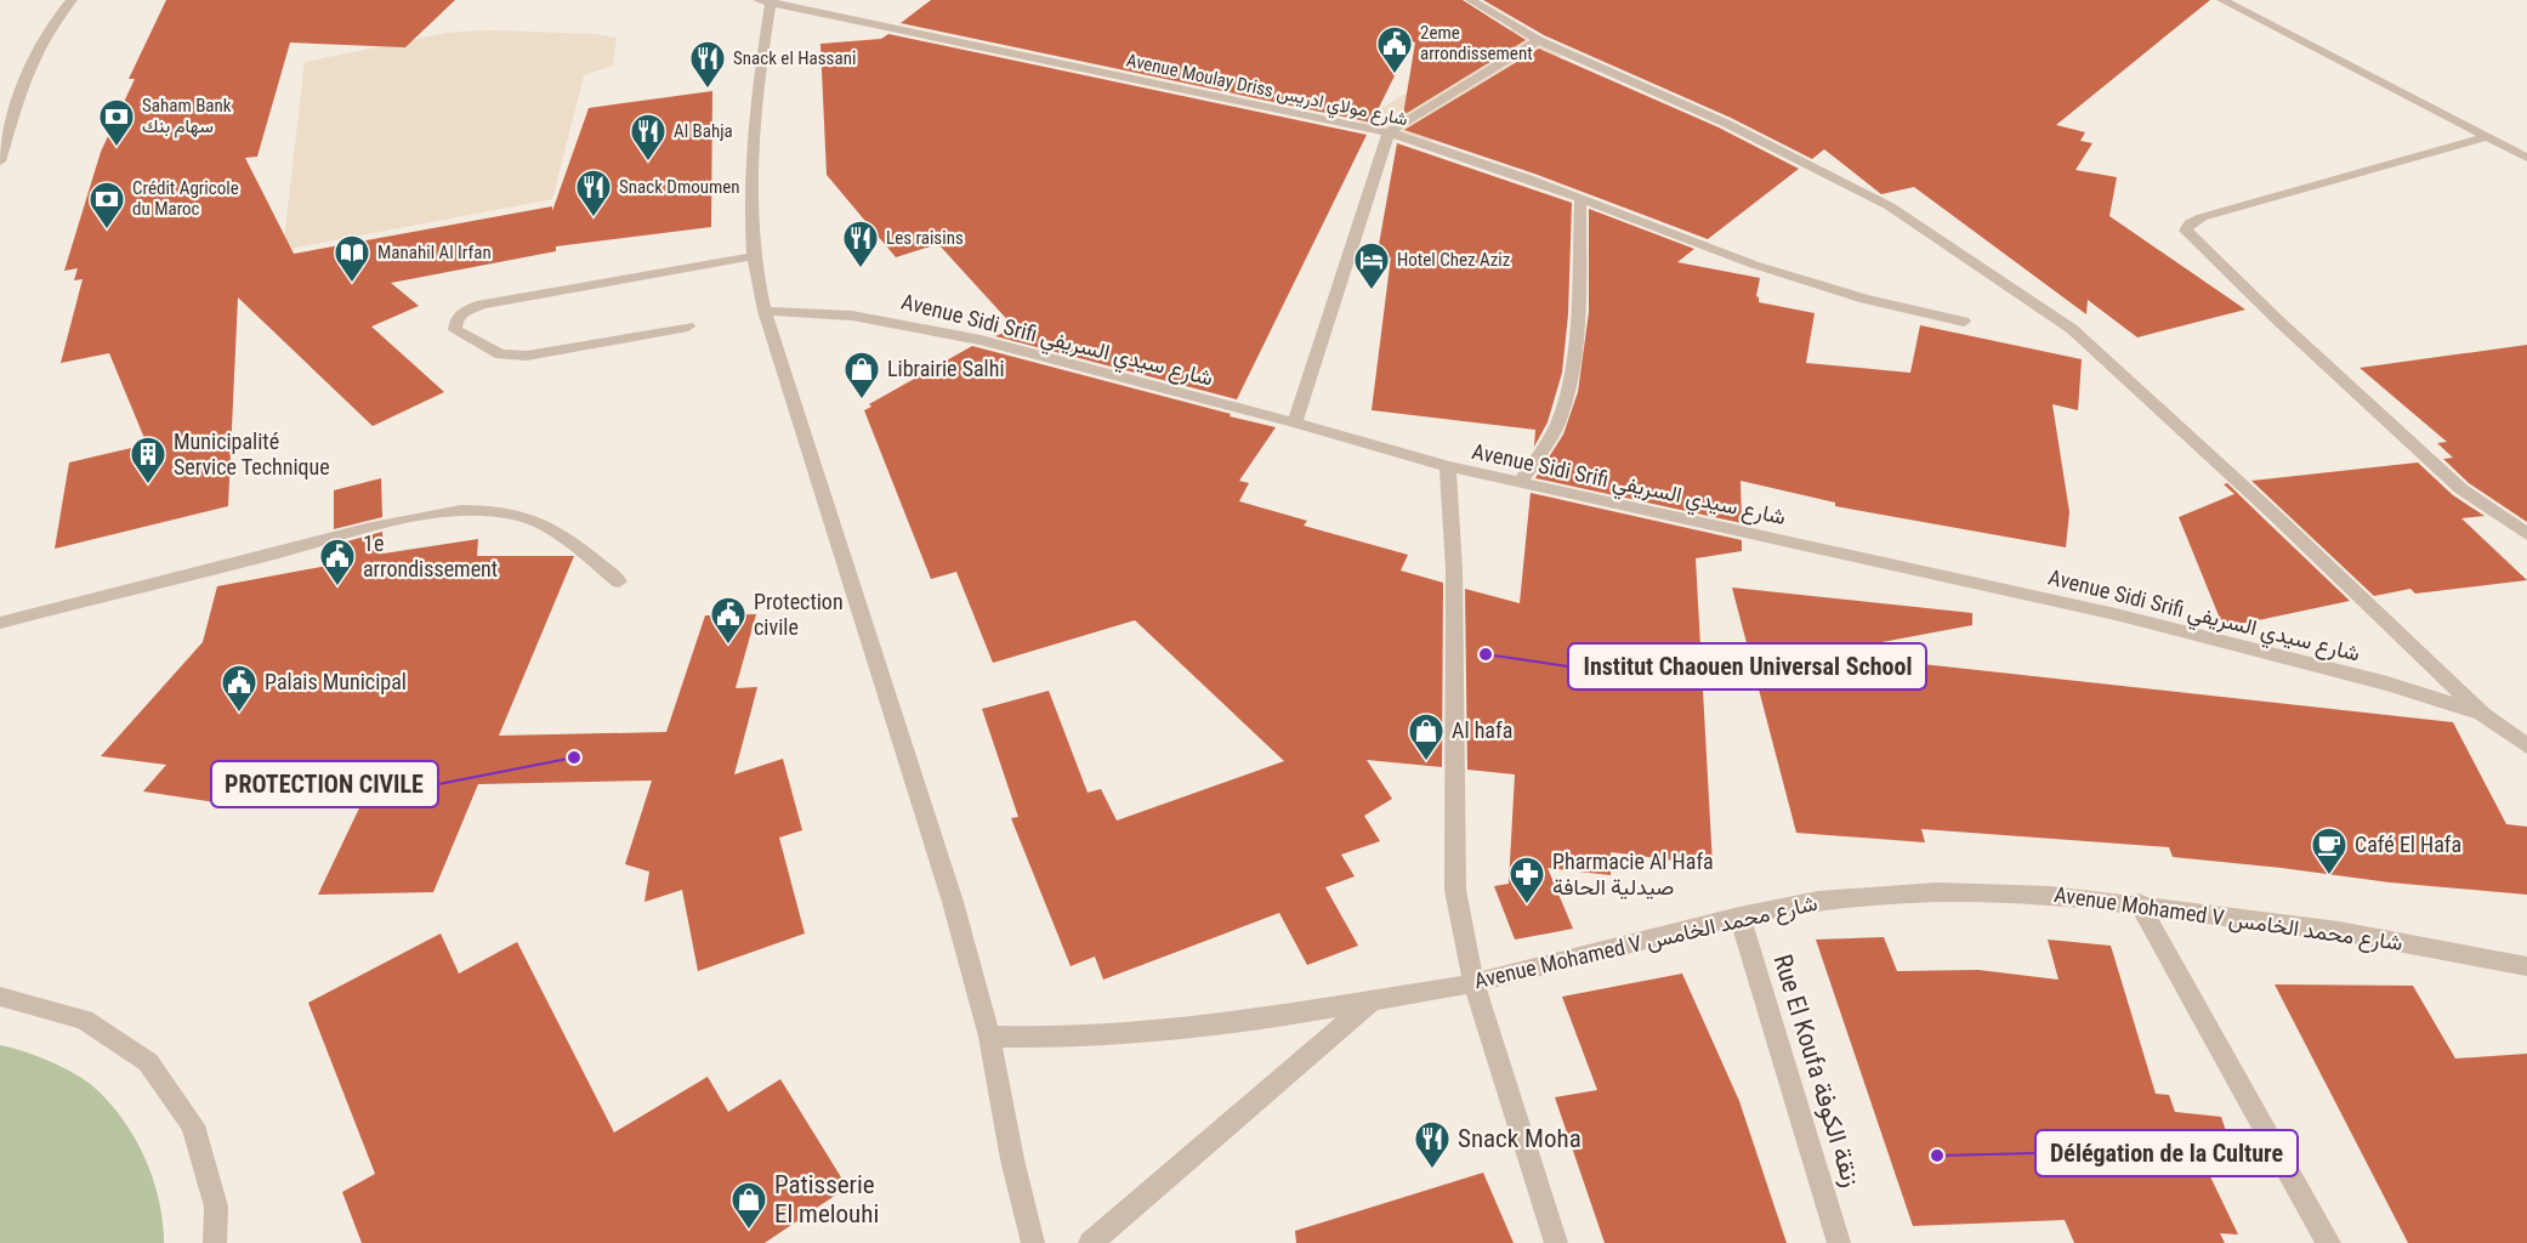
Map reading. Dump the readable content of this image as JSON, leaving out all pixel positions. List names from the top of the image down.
{
  "streets": {
    "street": [
      "Avenue Moulay Driss شارع مولاي ادريس",
      "Avenue Sidi Srifi شارع سيدي السريفي",
      "Avenue Mohamed V شارع محمد الخامس",
      "Rue El Koufa زنقة الكوفة"
    ]
  },
  "crossings": [
    ["Avenue Mohamed V شارع محمد الخامس", "Rue El Koufa زنقة الكوفة"]
  ],
  "places": {
    "public building": [
      "2eme arrondissement",
      "1e arrondissement",
      "Protection civile",
      "Palais Municipal"
    ],
    "restaurant": [
      "Snack el Hassani",
      "Al Bahja",
      "Snack Dmoumen",
      "Les raisins",
      "Snack Moha"
    ],
    "bank": ["Saham Bank سهام بنك", "Crédit Agricole du Maroc"],
    "library": ["Manahil Al Irfan"],
    "hotel": ["Hotel Chez Aziz"],
    "shop": ["Librairie Salhi", "Al hafa", "Patisserie El melouhi"],
    "building": ["Municipalité Service Technique"],
    "other": ["Institut Chaouen Universal School", "PROTECTION CIVILE", "Délégation de la Culture"],
    "cafe": ["Café El Hafa"],
    "pharmacy": ["Pharmacie Al Hafa صيدلية الحافة"]
  }
}
